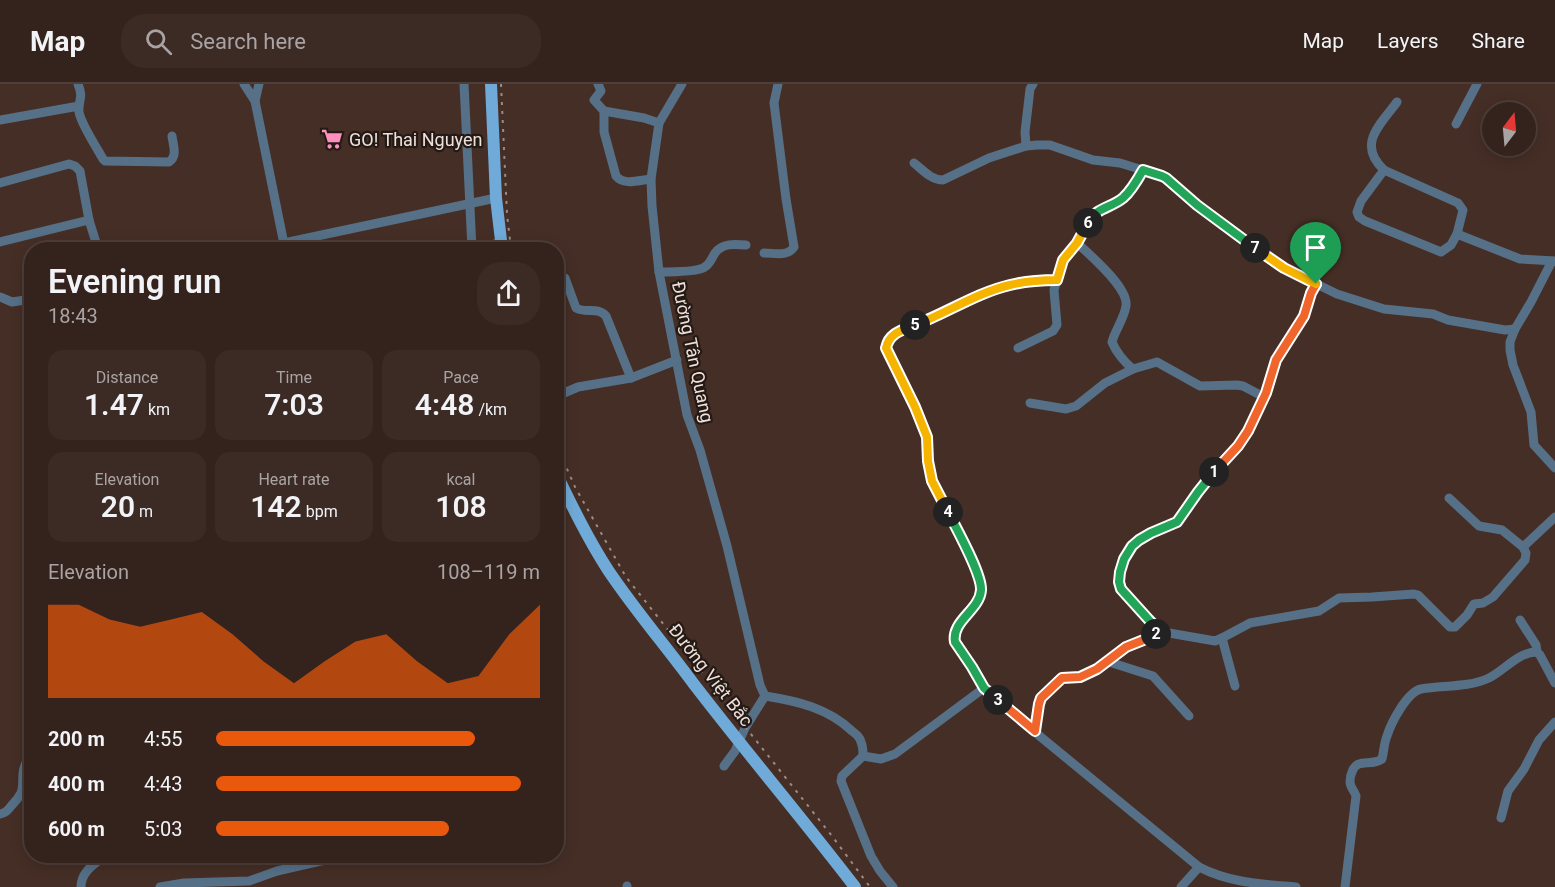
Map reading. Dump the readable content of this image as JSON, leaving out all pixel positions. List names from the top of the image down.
{
  "streets": {
    "main road": ["Đường Việt Bắc"],
    "street": ["Đường Tân Quang"]
  },
  "places": {
    "supermarket": ["GO! Thai Nguyen"]
  },
  "north": "top",
  "page": {
    "header": "Map",
    "search": "Search here",
    "nav": ["Map", "Layers", "Share"],
    "pins": [
      "6",
      "7",
      "5",
      "1",
      "4",
      "2",
      "3"
    ],
    "heading": ["Evening run", "18:43"],
    "stats": [
      ["Distance", "1.47 km"],
      ["Time", "7:03"],
      ["Pace", "4:48 /km"],
      ["Elevation", "20 m"],
      ["Heart rate", "142 bpm"],
      ["kcal", "108"]
    ],
    "chart": ["Elevation", "108–119 m"],
    "list": [
      {
        "name": "200 m",
        "note": "4:55"
      },
      {
        "name": "400 m",
        "note": "4:43"
      },
      {
        "name": "600 m",
        "note": "5:03"
      }
    ]
  }
}
